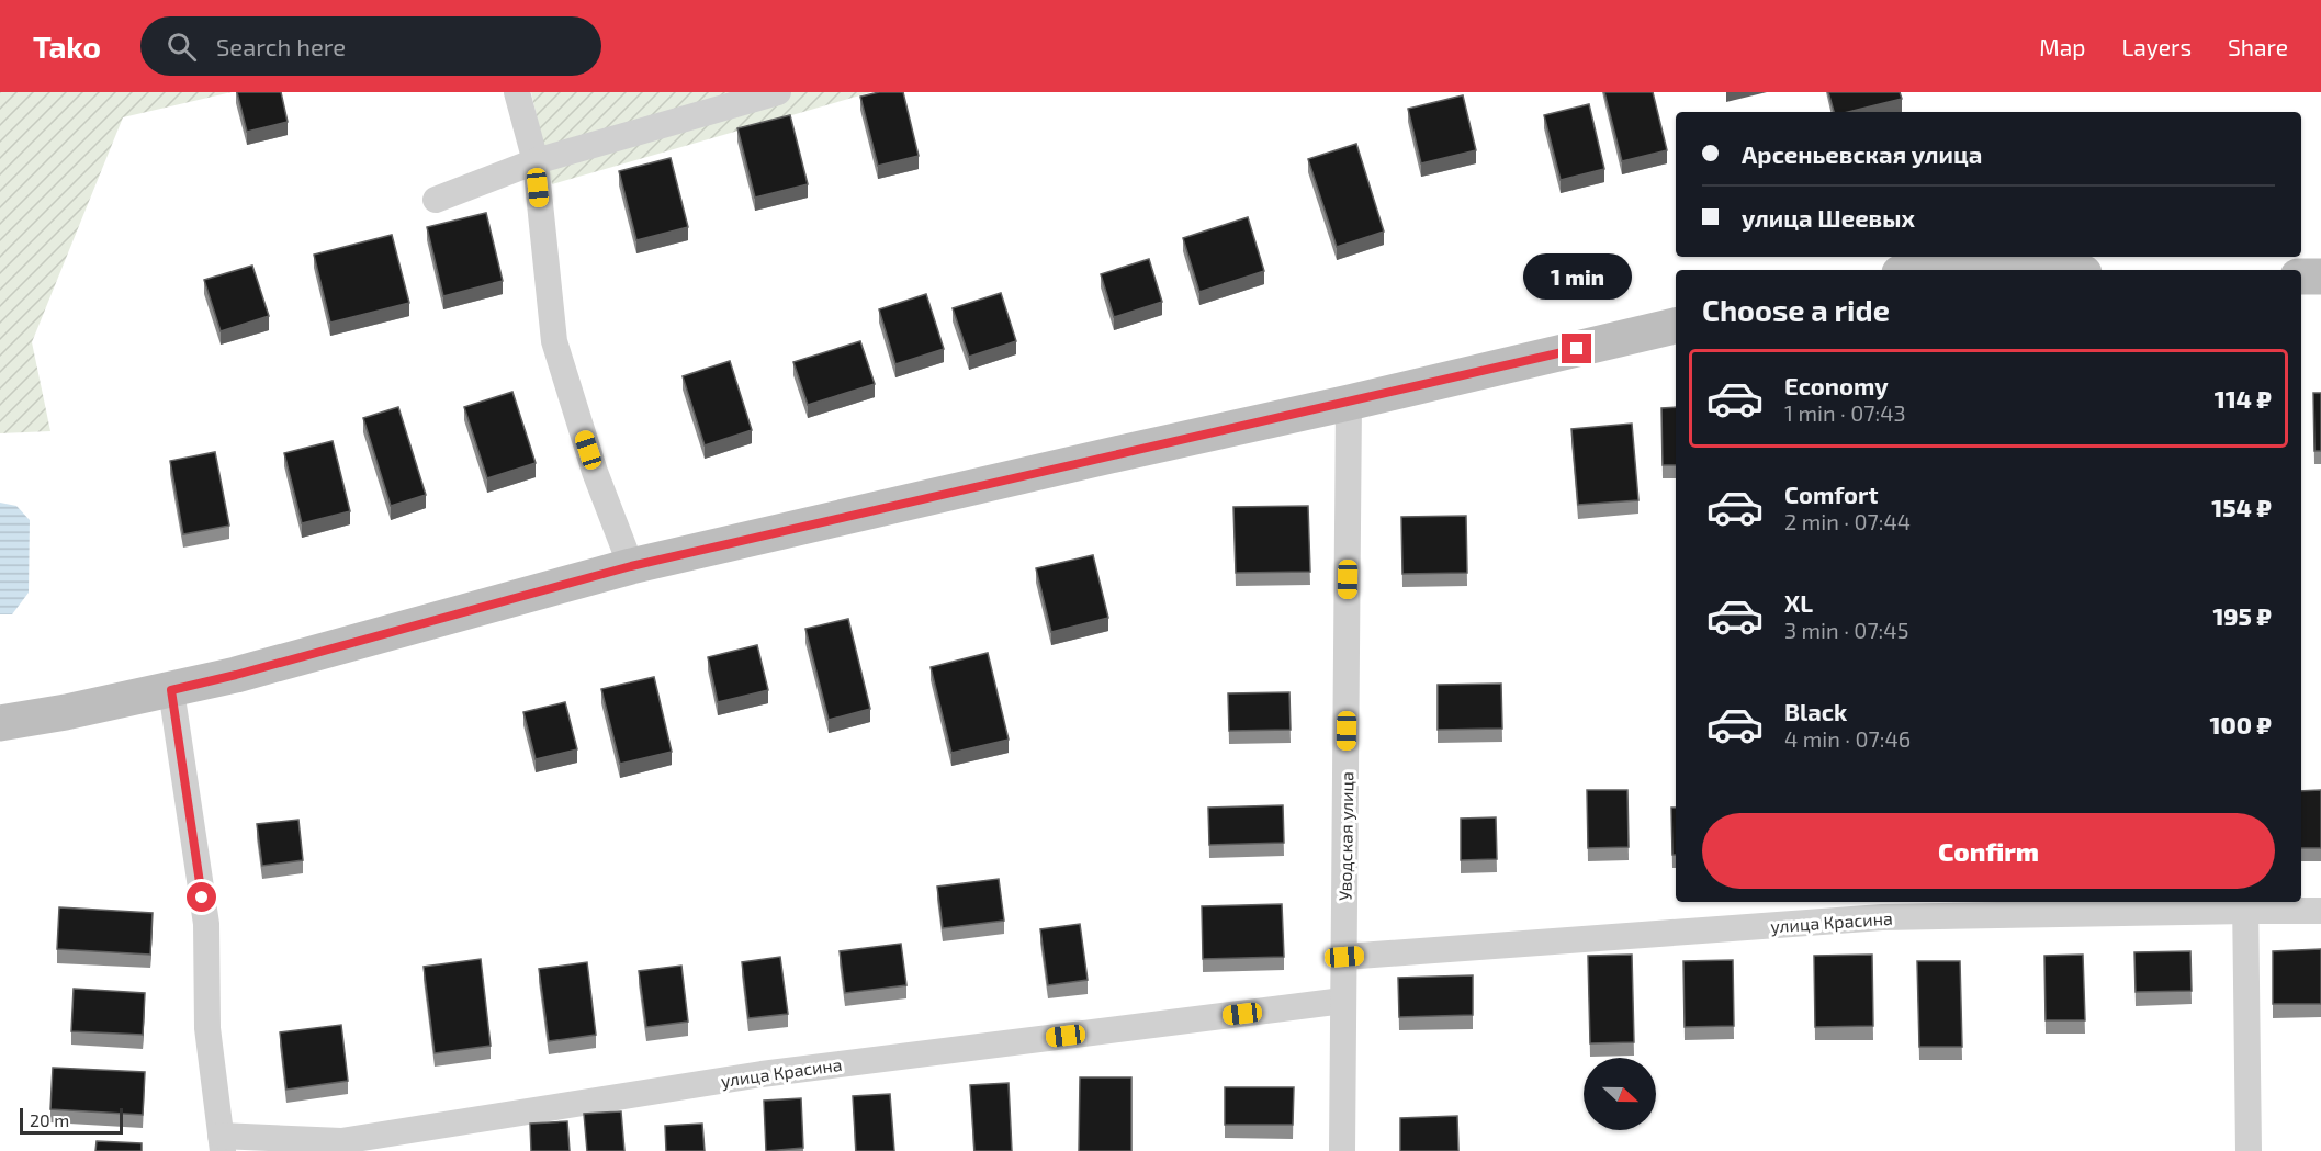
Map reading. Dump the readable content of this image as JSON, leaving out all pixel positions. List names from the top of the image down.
{
  "streets": {
    "street": ["Уводская улица", "улица Красина"]
  },
  "crossings": [
    ["Уводская улица", "улица Красина"]
  ],
  "scale_bar": "20 m",
  "north": "right",
  "page": {
    "header": "Tako",
    "search": "Search here",
    "nav": ["Map", "Layers", "Share"],
    "banner": ["Арсеньевская улица", "улица Шеевых"],
    "bubble": "1 min",
    "heading": "Choose a ride",
    "list": [
      {
        "name": "Economy",
        "note": "1 min · 07:43",
        "value": "114 ₽"
      },
      {
        "name": "Comfort",
        "note": "2 min · 07:44",
        "value": "154 ₽"
      },
      {
        "name": "XL",
        "note": "3 min · 07:45",
        "value": "195 ₽"
      },
      {
        "name": "Black",
        "note": "4 min · 07:46",
        "value": "100 ₽"
      }
    ],
    "buttons": "Confirm",
    "scale": "20 m"
  }
}
